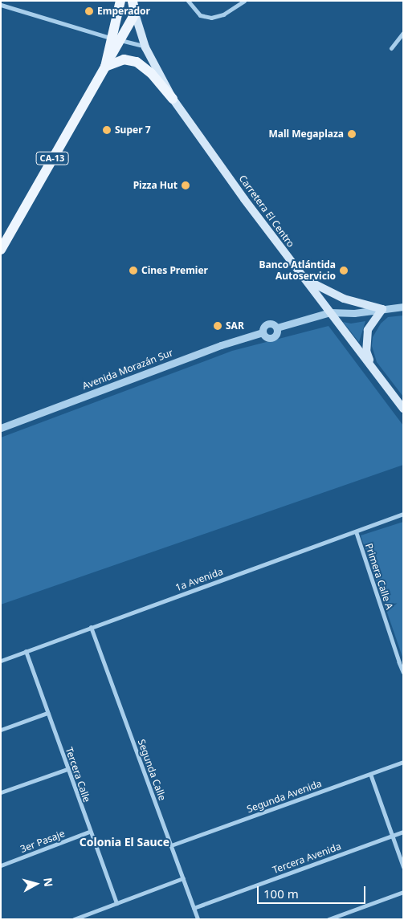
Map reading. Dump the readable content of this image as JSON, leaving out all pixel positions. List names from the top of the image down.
{
  "streets": {
    "main road": ["CA-13", "Carretera El Centro"],
    "street": [
      "Avenida Morazán Sur",
      "Primera Calle A",
      "1a Avenida",
      "Segunda Calle",
      "Tercera Calle",
      "Segunda Avenida",
      "3er Pasaje",
      "Tercera Avenida"
    ]
  },
  "crossings": [
    ["CA-13", "Carretera El Centro"],
    ["Carretera El Centro", "Avenida Morazán Sur"],
    ["Primera Calle A", "1a Avenida"],
    ["1a Avenida", "Segunda Calle"],
    ["1a Avenida", "Tercera Calle"],
    ["Segunda Calle", "Segunda Avenida"],
    ["Segunda Calle", "Tercera Avenida"],
    ["Tercera Calle", "3er Pasaje"]
  ],
  "districts": ["Colonia El Sauce"],
  "places": [
    "Emperador",
    "Super 7",
    "Mall Megaplaza",
    "Pizza Hut",
    "Cines Premier",
    "Banco Atlántida Autoservicio",
    "SAR"
  ],
  "scale_bar": "100 m",
  "north": "right"
}
